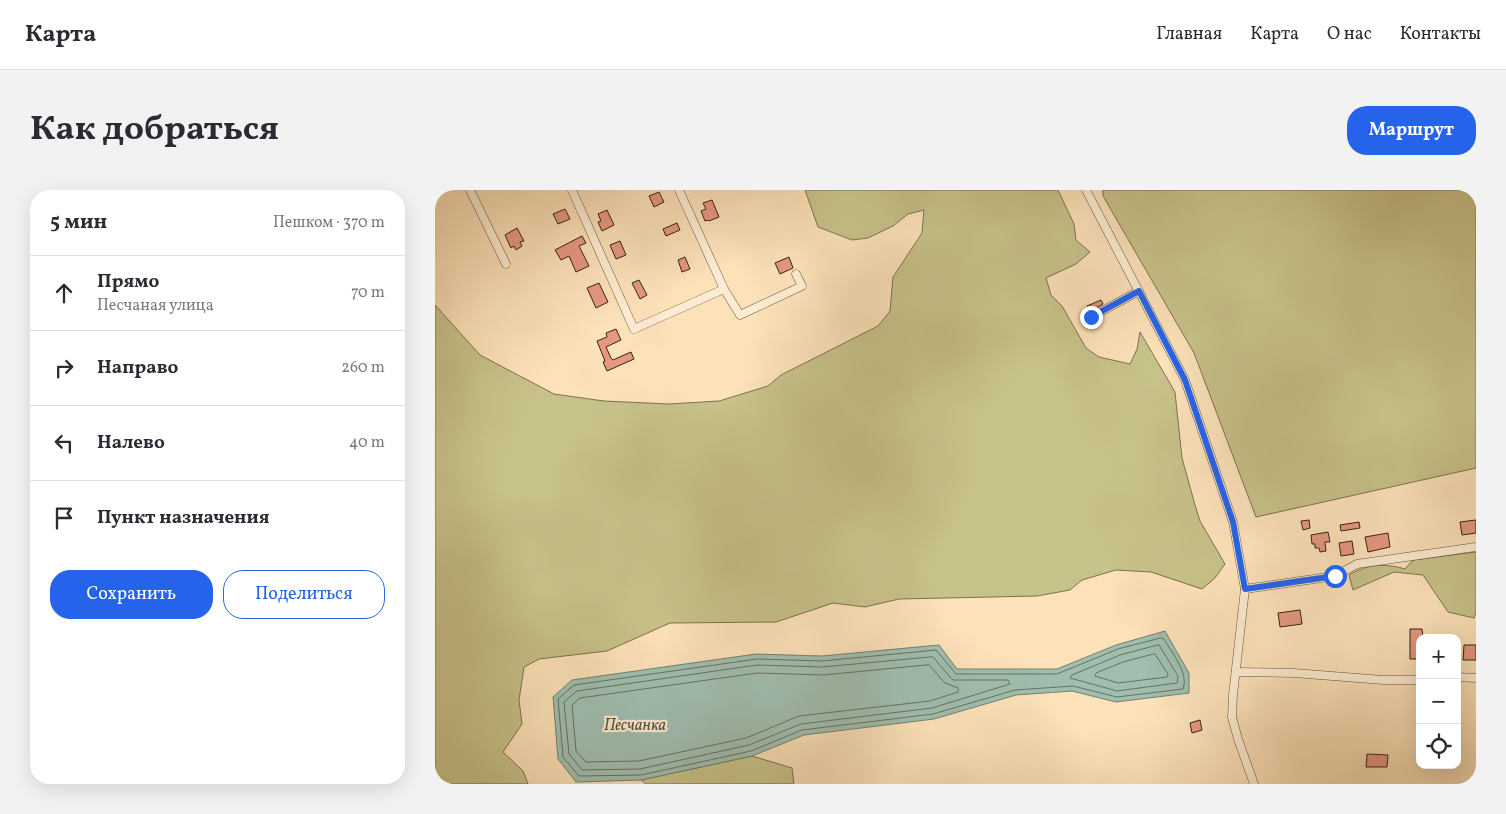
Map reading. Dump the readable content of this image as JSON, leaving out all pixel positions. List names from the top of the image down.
{
  "water": ["Песчанка"],
  "page": {
    "header": "Карта",
    "nav": [
      "Главная",
      "Карта",
      "О нас",
      "Контакты"
    ],
    "title": "Как добраться",
    "buttons": [
      "Маршрут",
      ["Сохранить", "Поделиться"]
    ],
    "heading": ["5 мин", "Пешком · 370 m"],
    "list": [
      ["Прямо", "Песчаная улица", "70 m"],
      ["Направо", "260 m"],
      ["Налево", "40 m"],
      "Пункт назначения"
    ],
    "map_buttons": ["+", "−"]
  }
}
